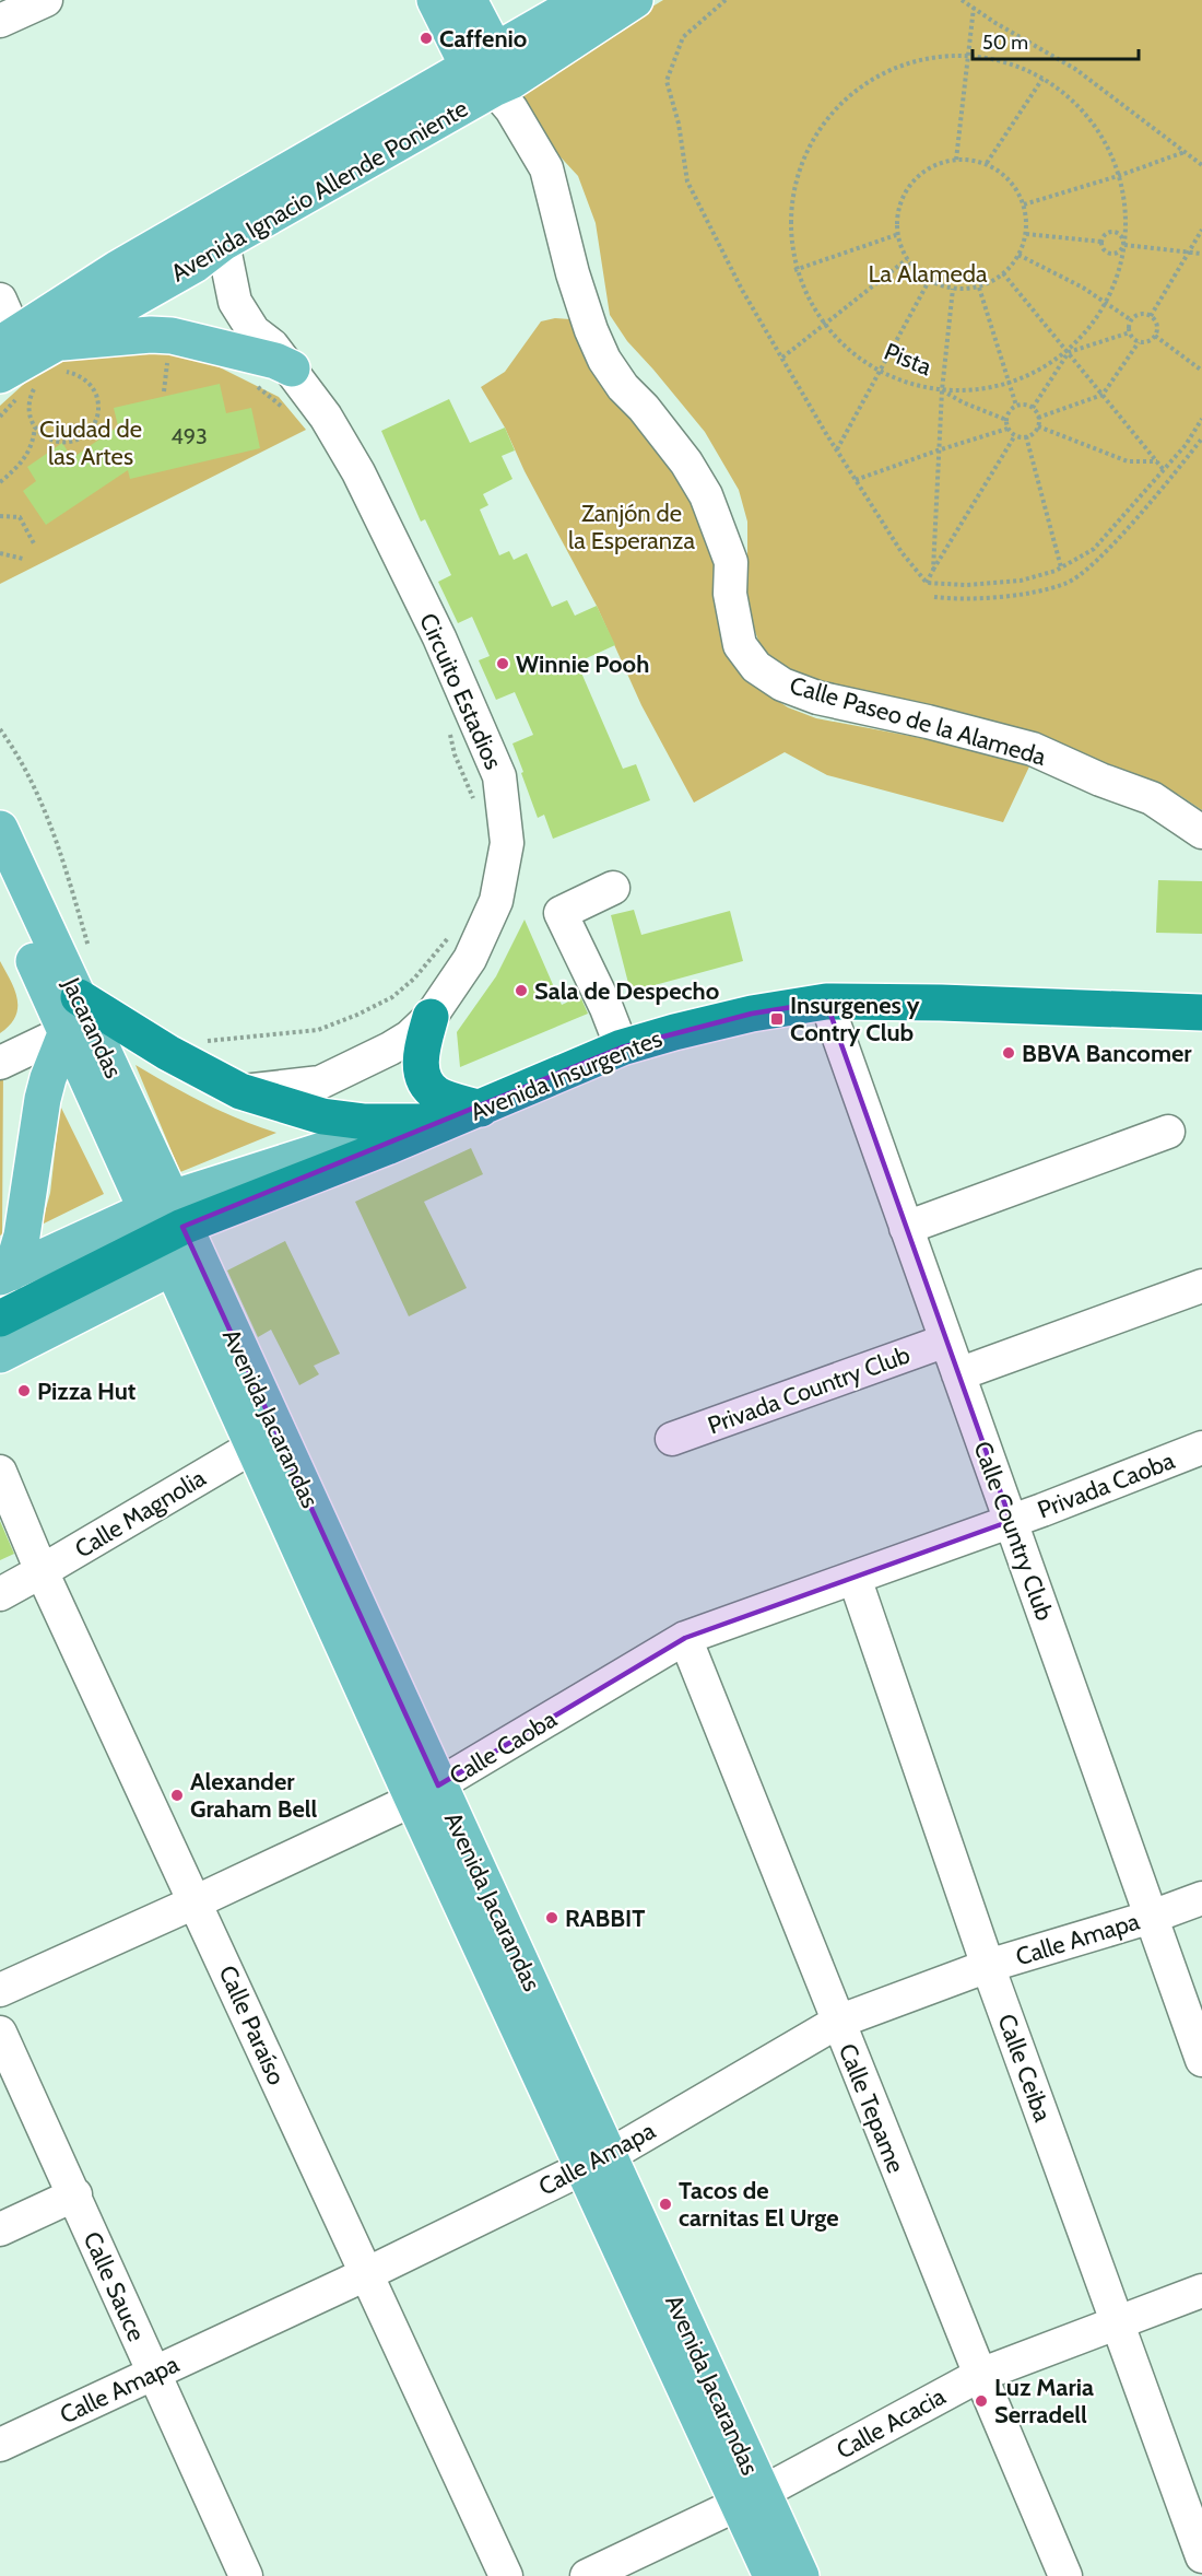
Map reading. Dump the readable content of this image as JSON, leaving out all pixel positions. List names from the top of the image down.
{
  "streets": {
    "highway": ["Avenida Insurgentes"],
    "main road": ["Avenida Ignacio Allende Poniente", "Jacarandas", "Avenida Jacarandas"],
    "street": [
      "Circuito Estadios",
      "Calle Paseo de la Alameda",
      "Privada Country Club",
      "Privada Caoba",
      "Calle Magnolia",
      "Calle Country Club",
      "Calle Caoba",
      "Calle Amapa",
      "Calle Paraíso",
      "Calle Ceiba",
      "Calle Tepame",
      "Calle Sauce",
      "Calle Acacia"
    ],
    "path": ["Pista"]
  },
  "crossings": [
    ["Avenida Ignacio Allende Poniente", "Circuito Estadios"],
    ["Avenida Ignacio Allende Poniente", "Calle Paseo de la Alameda"],
    ["Jacarandas", "Avenida Insurgentes"],
    ["Jacarandas", "Avenida Jacarandas"],
    ["Avenida Insurgentes", "Avenida Jacarandas"],
    ["Avenida Insurgentes", "Calle Country Club"],
    ["Privada Country Club", "Calle Country Club"],
    ["Avenida Jacarandas", "Calle Magnolia"],
    ["Avenida Jacarandas", "Calle Caoba"],
    ["Avenida Jacarandas", "Calle Amapa"],
    ["Avenida Jacarandas", "Calle Acacia"],
    ["Privada Caoba", "Calle Country Club"],
    ["Privada Caoba", "Calle Caoba"],
    ["Calle Magnolia", "Calle Paraíso"],
    ["Calle Country Club", "Calle Caoba"],
    ["Calle Country Club", "Calle Amapa"],
    ["Calle Caoba", "Calle Paraíso"],
    ["Calle Caoba", "Calle Ceiba"],
    ["Calle Caoba", "Calle Tepame"],
    ["Calle Amapa", "Calle Paraíso"],
    ["Calle Amapa", "Calle Ceiba"],
    ["Calle Amapa", "Calle Tepame"],
    ["Calle Amapa", "Calle Sauce"],
    ["Calle Ceiba", "Calle Acacia"],
    ["Calle Tepame", "Calle Acacia"]
  ],
  "parks": ["La Alameda", "Ciudad de las Artes", "Zanjón de la Esperanza"],
  "places": {
    "other": [
      "Caffenio",
      "Winnie Pooh",
      "Sala de Despecho",
      "BBVA Bancomer",
      "Pizza Hut",
      "Alexander Graham Bell",
      "RABBIT",
      "Tacos de carnitas El Urge",
      "Luz Maria Serradell"
    ],
    "transit": ["Insurgenes y Contry Club"]
  },
  "house_numbers": ["493"],
  "scale_bar": "50 m"
}
